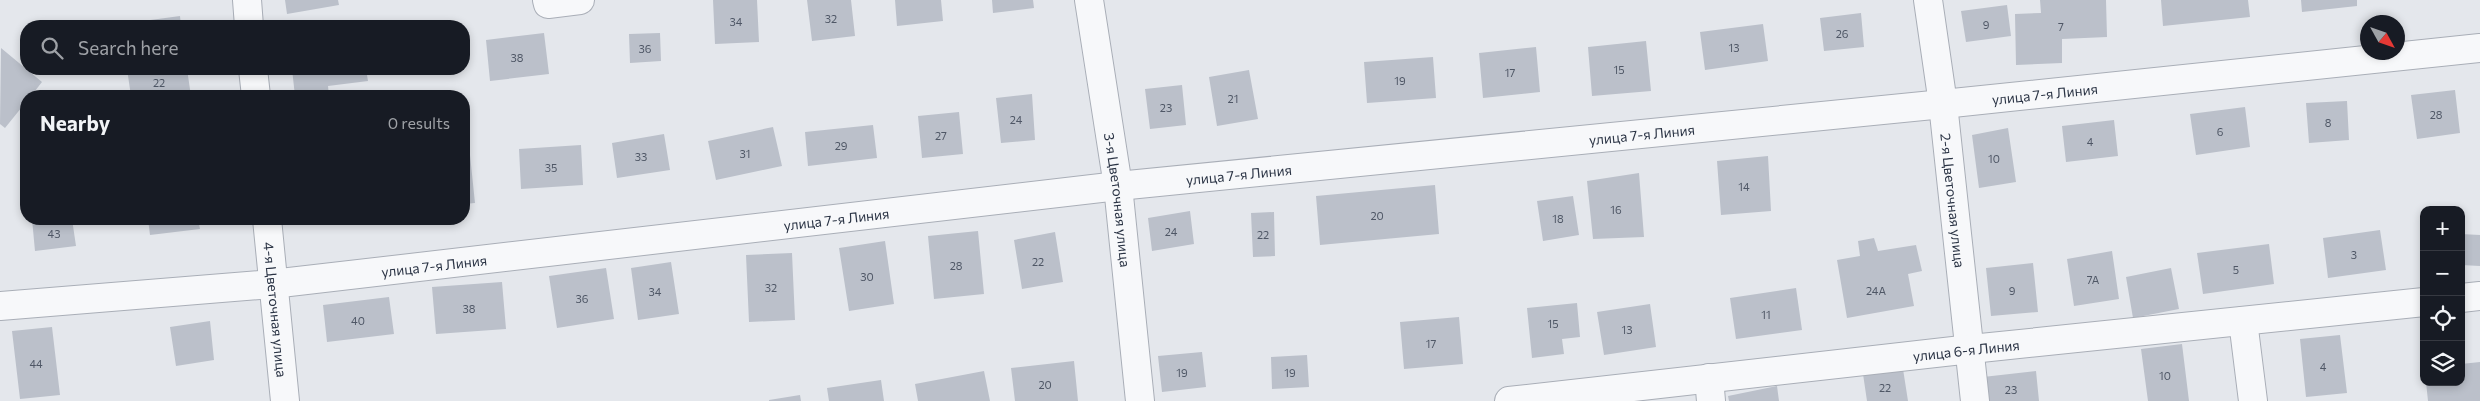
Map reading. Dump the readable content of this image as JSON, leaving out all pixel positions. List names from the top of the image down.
{
  "streets": {
    "street": [
      "улица 7-я Линия",
      "3-я Цветочная улица",
      "2-я Цветочная улица",
      "4-я Цветочная улица",
      "улица 6-я Линия"
    ]
  },
  "crossings": [
    ["улица 7-я Линия", "3-я Цветочная улица"],
    ["улица 7-я Линия", "2-я Цветочная улица"],
    ["улица 7-я Линия", "4-я Цветочная улица"],
    ["2-я Цветочная улица", "улица 6-я Линия"]
  ],
  "house_numbers": [
    "32",
    "34",
    "9",
    "7",
    "26",
    "13",
    "36",
    "38",
    "15",
    "17",
    "19",
    "22",
    "21",
    "23",
    "28",
    "24",
    "8",
    "6",
    "27",
    "4",
    "29",
    "31",
    "33",
    "10",
    "35",
    "14",
    "16",
    "20",
    "18",
    "24",
    "43",
    "22",
    "3",
    "22",
    "28",
    "5",
    "30",
    "7А",
    "32",
    "24А",
    "9",
    "34",
    "36",
    "38",
    "11",
    "40",
    "15",
    "13",
    "17",
    "44",
    "4",
    "19",
    "19",
    "10",
    "20",
    "22",
    "23"
  ],
  "north": "bottom right",
  "page": {
    "search": "Search here",
    "heading": ["Nearby", "0 results"],
    "map_buttons": ["+", "−"]
  }
}
